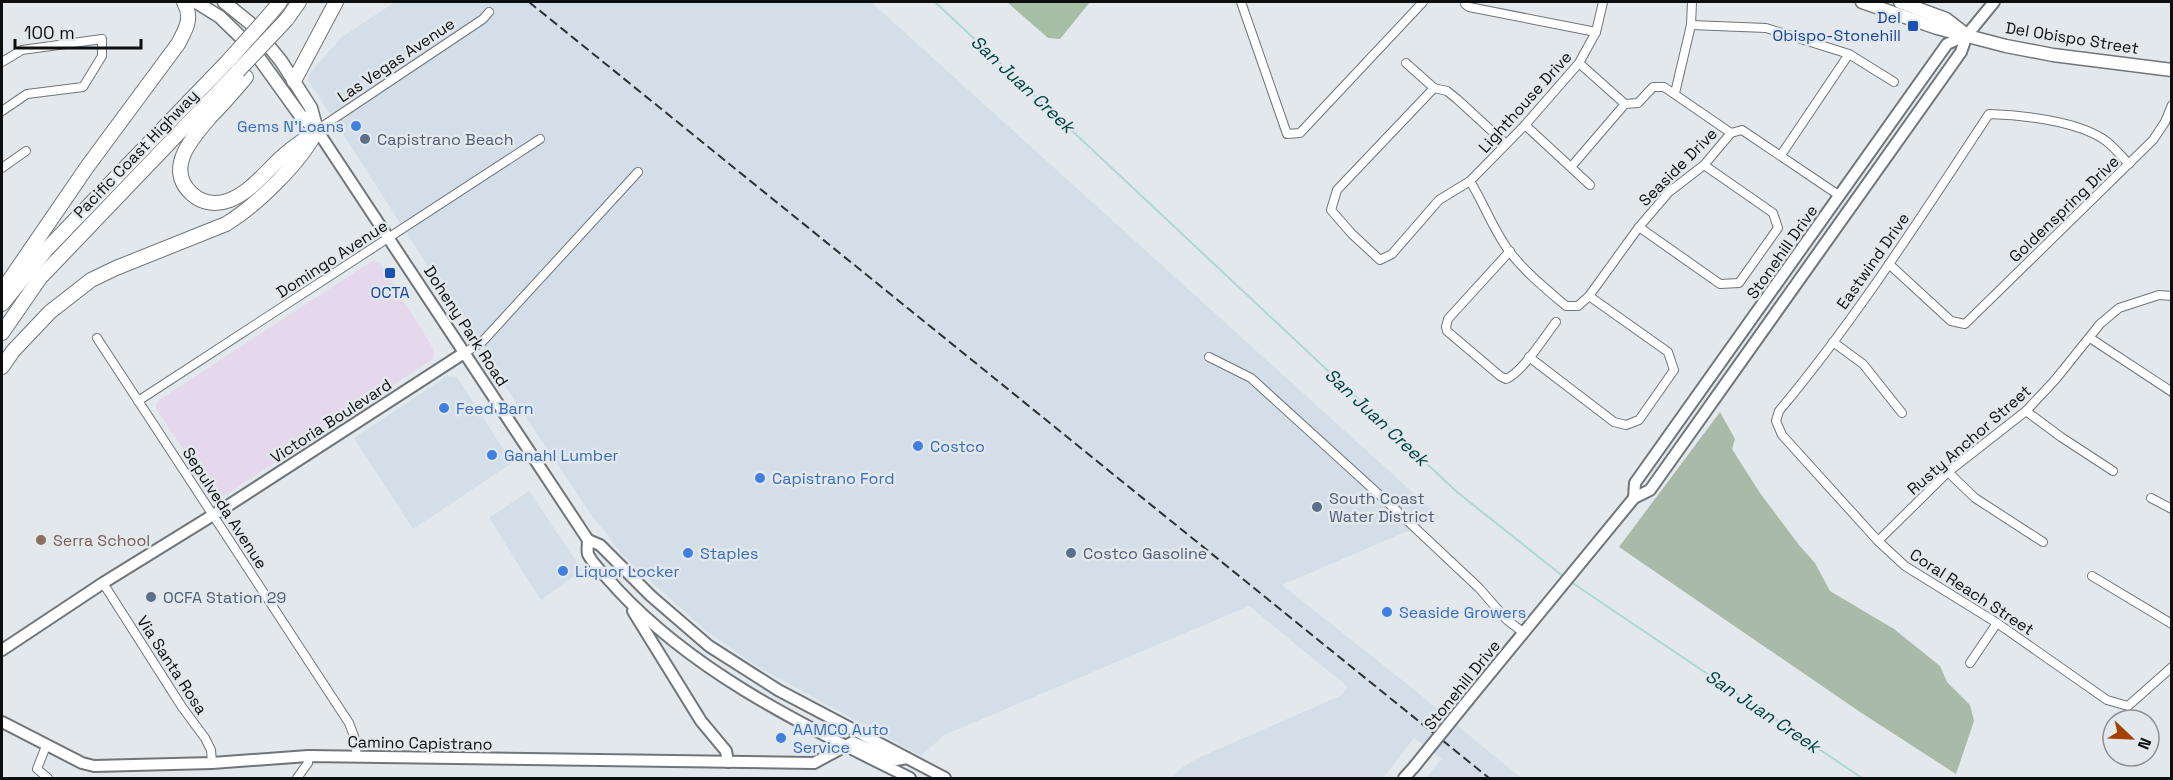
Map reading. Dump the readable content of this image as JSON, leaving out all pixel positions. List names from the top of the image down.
{
  "streets": {
    "highway": ["Pacific Coast Highway"],
    "main road": [
      "Del Obispo Street",
      "Stonehill Drive",
      "Doheny Park Road",
      "Victoria Boulevard",
      "Camino Capistrano"
    ],
    "street": [
      "Las Vegas Avenue",
      "Lighthouse Drive",
      "Seaside Drive",
      "Goldenspring Drive",
      "Domingo Avenue",
      "Eastwind Drive",
      "Rusty Anchor Street",
      "Sepulveda Avenue",
      "Coral Reach Street",
      "Via Santa Rosa"
    ]
  },
  "crossings": [
    ["Del Obispo Street", "Stonehill Drive"],
    ["Las Vegas Avenue", "Doheny Park Road"],
    ["Seaside Drive", "Stonehill Drive"],
    ["Goldenspring Drive", "Eastwind Drive"],
    ["Domingo Avenue", "Doheny Park Road"],
    ["Domingo Avenue", "Sepulveda Avenue"],
    ["Eastwind Drive", "Coral Reach Street"],
    ["Doheny Park Road", "Victoria Boulevard"],
    ["Doheny Park Road", "Camino Capistrano"],
    ["Victoria Boulevard", "Sepulveda Avenue"],
    ["Victoria Boulevard", "Via Santa Rosa"],
    ["Rusty Anchor Street", "Coral Reach Street"],
    ["Sepulveda Avenue", "Camino Capistrano"],
    ["Via Santa Rosa", "Camino Capistrano"]
  ],
  "water": ["San Juan Creek"],
  "places": {
    "transit": ["Del Obispo-Stonehill", "OCTA"],
    "other": [
      "Gems N'Loans",
      "Capistrano Beach",
      "Feed Barn",
      "Costco",
      "Ganahl Lumber",
      "Capistrano Ford",
      "South Coast Water District",
      "Serra School",
      "Staples",
      "Costco Gasoline",
      "Liquor Locker",
      "OCFA Station 29",
      "Seaside Growers",
      "AAMCO Auto Service"
    ]
  },
  "scale_bar": "100 m",
  "north": "bottom right"
}
